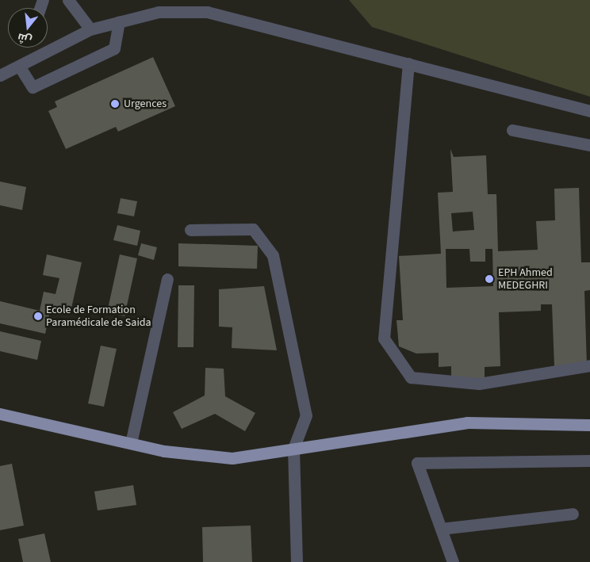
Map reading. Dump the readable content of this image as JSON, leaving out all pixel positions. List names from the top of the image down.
{
  "places": ["Urgences", "EPH Ahmed MEDEGHRI", "Ecole de Formation Paramédicale de Saida"],
  "north": "bottom"
}
